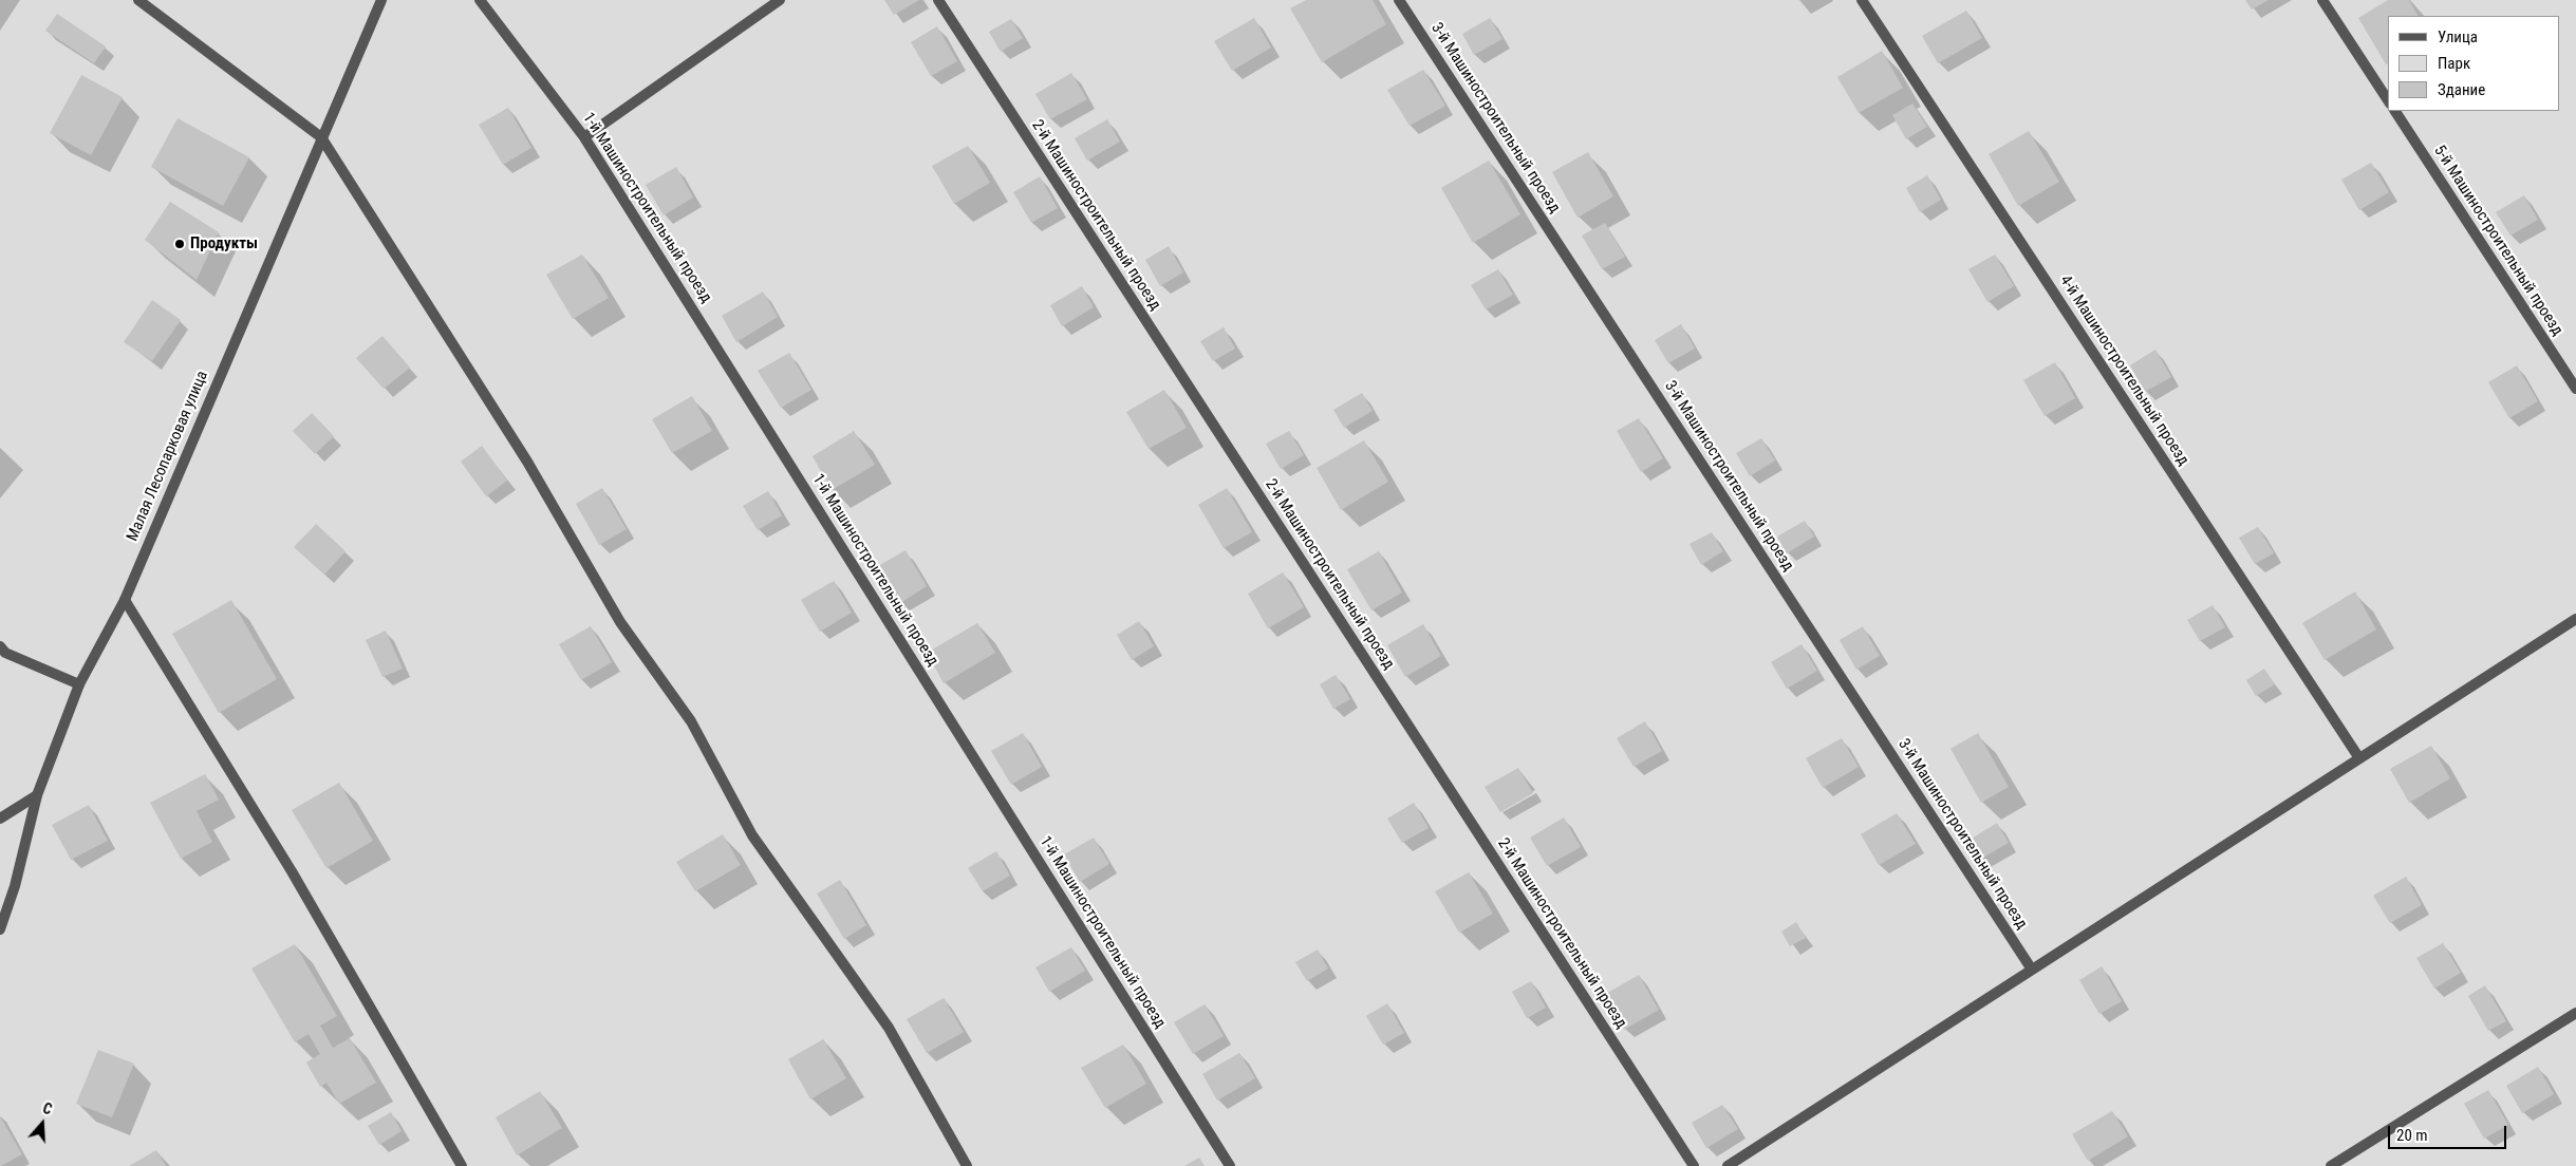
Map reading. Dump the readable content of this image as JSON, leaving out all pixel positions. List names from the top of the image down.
{
  "streets": {
    "street": [
      "3-й Машиностроительный проезд",
      "1-й Машиностроительный проезд",
      "2-й Машиностроительный проезд",
      "5-й Машиностроительный проезд",
      "4-й Машиностроительный проезд",
      "Малая Лесопарковая улица"
    ]
  },
  "places": ["Продукты"],
  "legend": ["Улица", "Парк", "Здание"],
  "scale_bar": "20 m",
  "north": "top"
}
